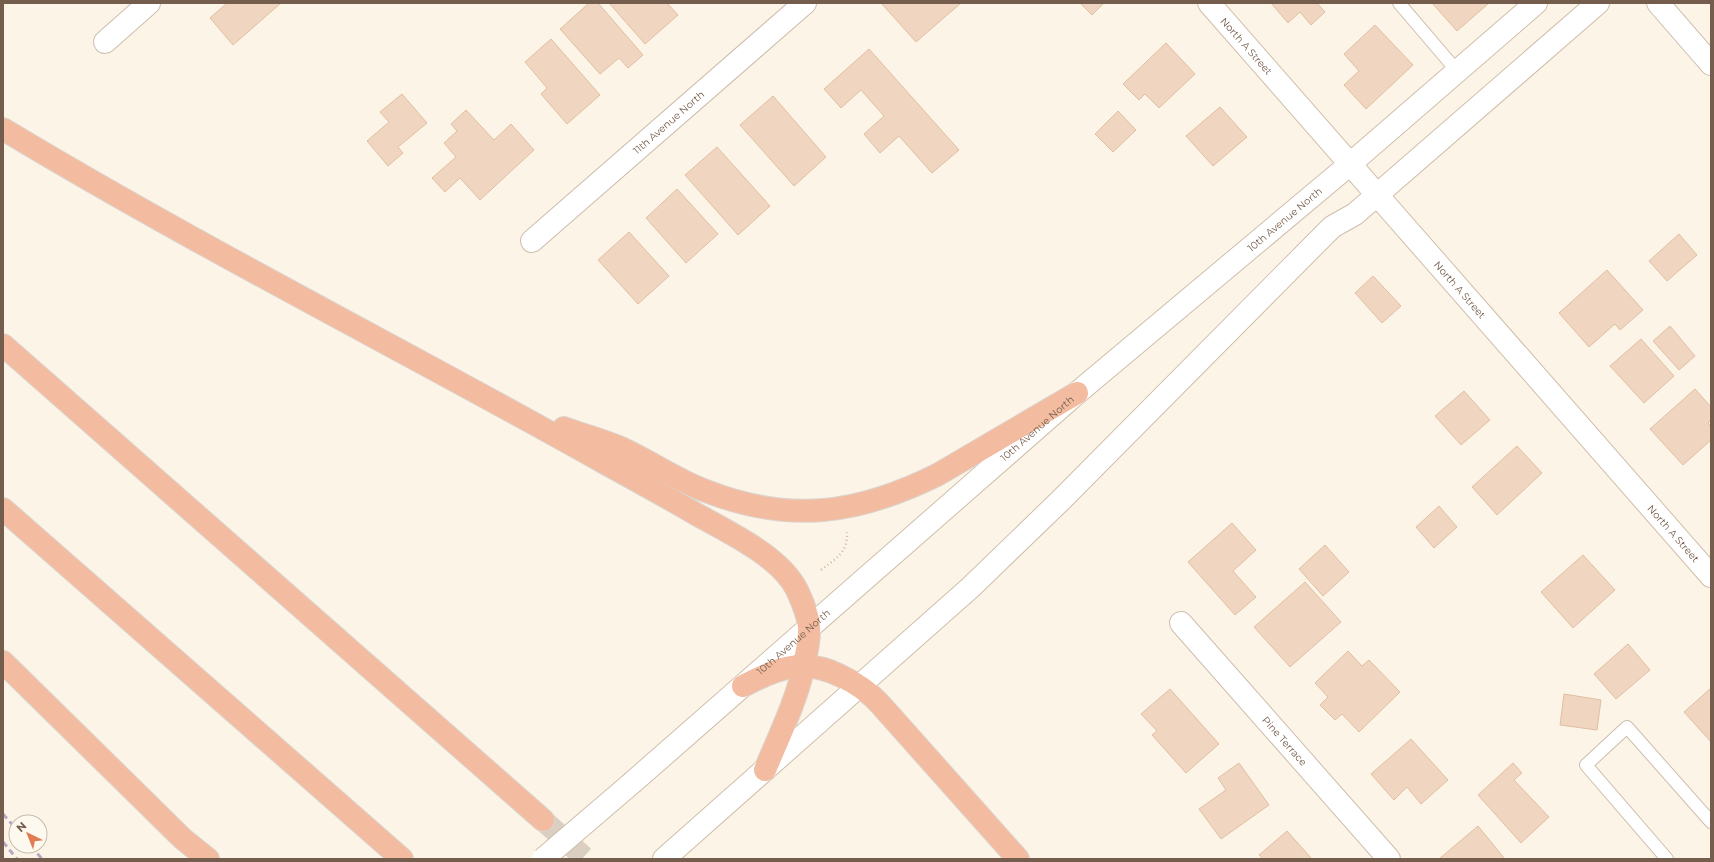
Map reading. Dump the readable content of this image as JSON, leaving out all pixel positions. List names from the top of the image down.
{
  "streets": {
    "main road": [
      "North A Street",
      "11th Avenue North",
      "10th Avenue North",
      "Pine Terrace"
    ]
  },
  "crossings": [
    ["North A Street", "10th Avenue North"]
  ],
  "north": "top left"
}
